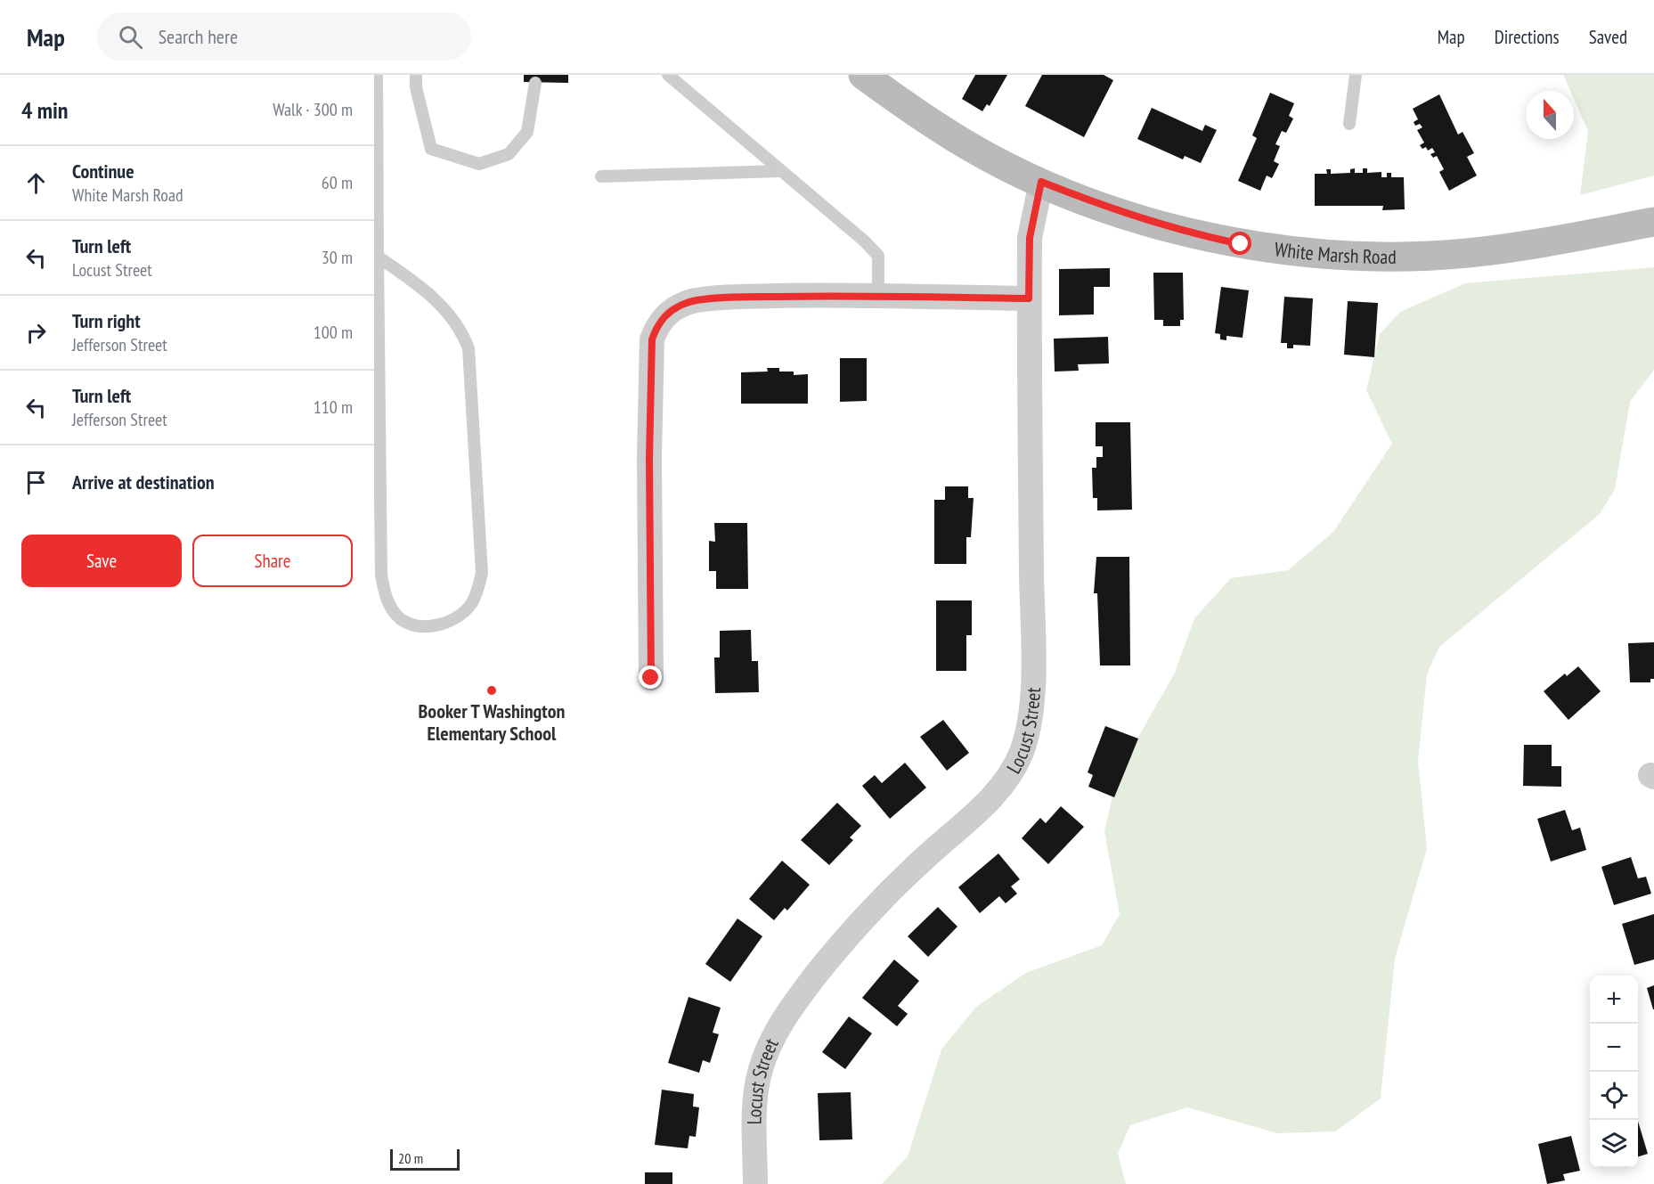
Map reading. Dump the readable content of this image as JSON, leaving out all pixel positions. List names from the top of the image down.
{
  "streets": {
    "street": ["White Marsh Road", "Locust Street"]
  },
  "crossings": [
    ["White Marsh Road", "Locust Street"]
  ],
  "places": ["Booker T Washington Elementary School"],
  "scale_bar": "20 m",
  "north": "top",
  "page": {
    "header": "Map",
    "search": "Search here",
    "nav": ["Map", "Directions", "Saved"],
    "heading": ["4 min", "Walk · 300 m"],
    "list": [
      ["Continue", "White Marsh Road", "60 m"],
      ["Turn left", "Locust Street", "30 m"],
      ["Turn right", "Jefferson Street", "100 m"],
      ["Turn left", "Jefferson Street", "110 m"],
      "Arrive at destination"
    ],
    "buttons": ["Save", "Share"],
    "map_buttons": ["+", "−"],
    "scale": "20 m"
  }
}
